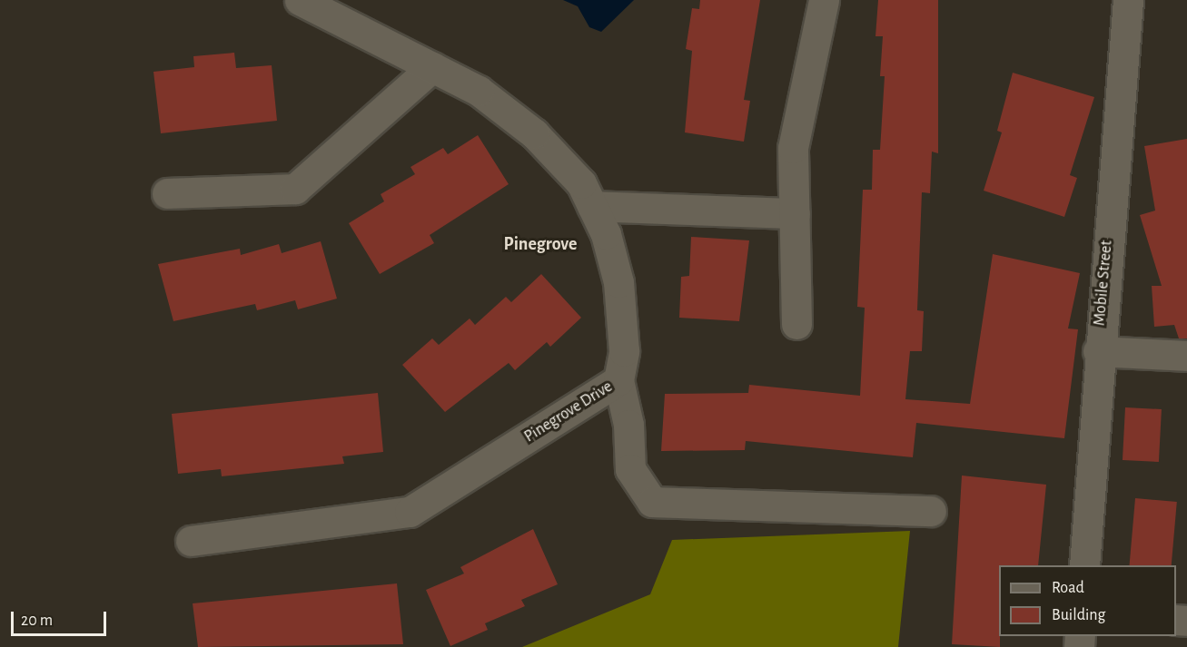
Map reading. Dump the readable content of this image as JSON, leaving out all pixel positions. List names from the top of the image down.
{
  "streets": {
    "street": ["Mobile Street", "Pinegrove Drive"]
  },
  "districts": ["Pinegrove"],
  "legend": ["Road", "Building"],
  "scale_bar": "20 m"
}
